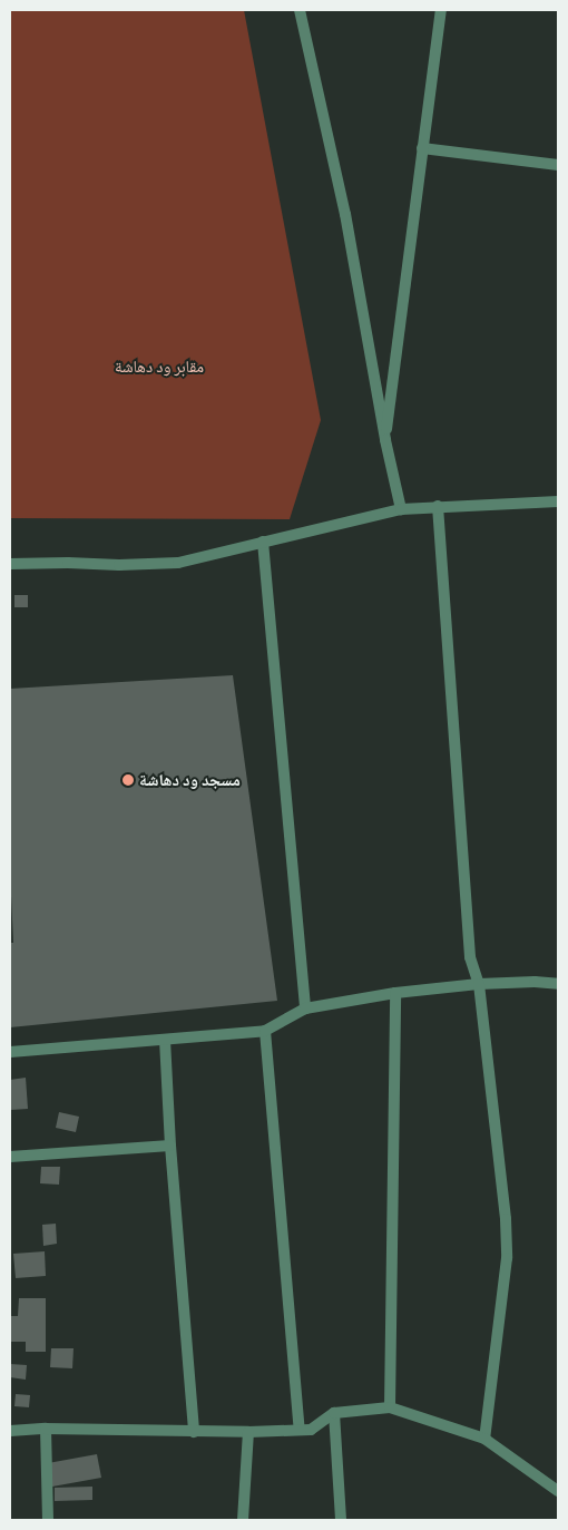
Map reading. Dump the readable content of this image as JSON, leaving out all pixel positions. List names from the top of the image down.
{
  "parks": ["مقابر ود دهاشة"],
  "places": ["مسجد ود دهاشة"]
}
